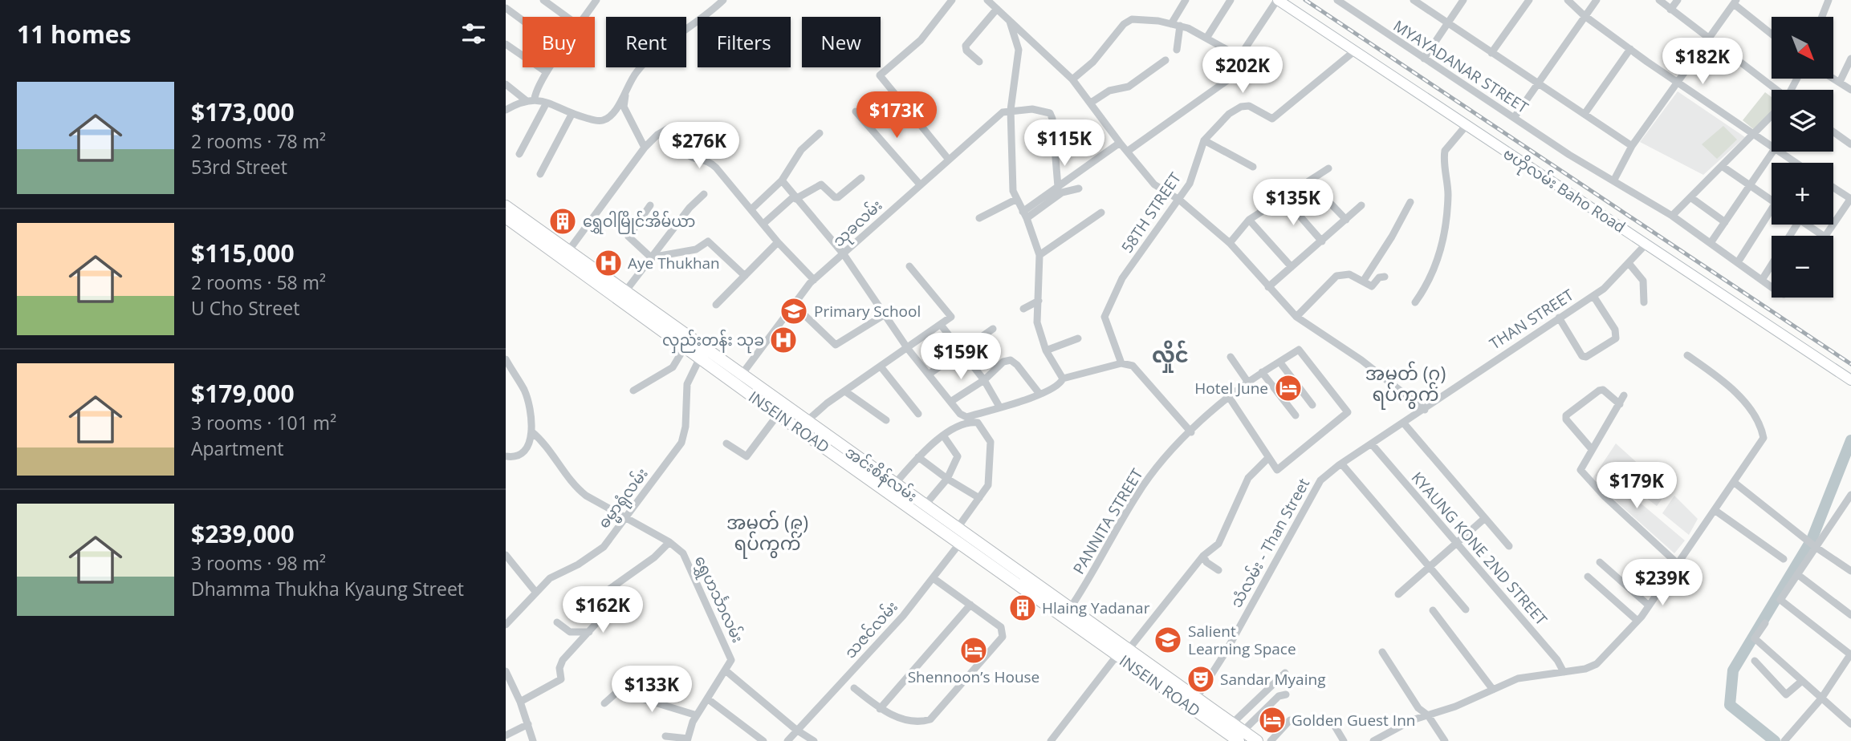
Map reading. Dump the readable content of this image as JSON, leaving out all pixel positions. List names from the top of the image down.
{
  "streets": {
    "main road": ["ဗဟိုလမ်း Baho Road", "INSEIN ROAD", "အင်းစိန်လမ်း"],
    "street": [
      "MYAYADANAR STREET",
      "58TH STREET",
      "သုခလမ်း",
      "THAN STREET",
      "ဓမ္မာရုံလမ်း",
      "PANNITA STREET",
      "သံလမ်း - Than Street",
      "KYAUNG KONE 2ND STREET",
      "ရွှေဟင်္သာလမ်း",
      "သဇင်လမ်း"
    ]
  },
  "crossings": [
    ["ဗဟိုလမ်း Baho Road", "58TH STREET"],
    ["ဗဟိုလမ်း Baho Road", "THAN STREET"],
    ["သုခလမ်း", "အင်းစိန်လမ်း"],
    ["THAN STREET", "သံလမ်း - Than Street"],
    ["INSEIN ROAD", "အင်းစိန်လမ်း"],
    ["INSEIN ROAD", "PANNITA STREET"],
    ["INSEIN ROAD", "သံလမ်း - Than Street"],
    ["INSEIN ROAD", "သဇင်လမ်း"],
    ["အင်းစိန်လမ်း", "ဓမ္မာရုံလမ်း"],
    ["အင်းစိန်လမ်း", "သဇင်လမ်း"],
    ["ဓမ္မာရုံလမ်း", "ရွှေဟင်္သာလမ်း"],
    ["သံလမ်း - Than Street", "KYAUNG KONE 2ND STREET"]
  ],
  "districts": ["လှိုင်", "အမှတ် (၇) ရပ်ကွက်", "အမှတ် (၉) ရပ်ကွက်"],
  "places": {
    "building": ["ရွှေဝါမြိုင်အိမ်ယာ", "Hlaing Yadanar"],
    "hospital": ["Aye Thukhan", "လှည်းတန်း သုခ"],
    "school or university": ["Primary School", "Salient Learning Space"],
    "hotel": ["Hotel June", "Shennoon’s House", "Golden Guest Inn"],
    "theatre": ["Sandar Myaing"]
  },
  "north": "bottom right",
  "page": {
    "heading": "11 homes",
    "map_buttons": ["+", "−"],
    "chip": [
      "Buy",
      "Rent",
      "Filters",
      "New"
    ],
    "price": [
      "$182K",
      "$202K",
      "$173K",
      "$115K",
      "$276K",
      "$135K",
      "$159K",
      "$179K",
      "$239K",
      "$162K",
      "$133K"
    ],
    "list": [
      {
        "name": "$173,000",
        "note": "2 rooms · 78 m² · 53rd Street"
      },
      {
        "name": "$115,000",
        "note": "2 rooms · 58 m² · U Cho Street"
      },
      {
        "name": "$179,000",
        "note": "3 rooms · 101 m² · Apartment"
      },
      {
        "name": "$239,000",
        "note": "3 rooms · 98 m² · Dhamma Thukha Kyaung Street"
      }
    ]
  }
}
